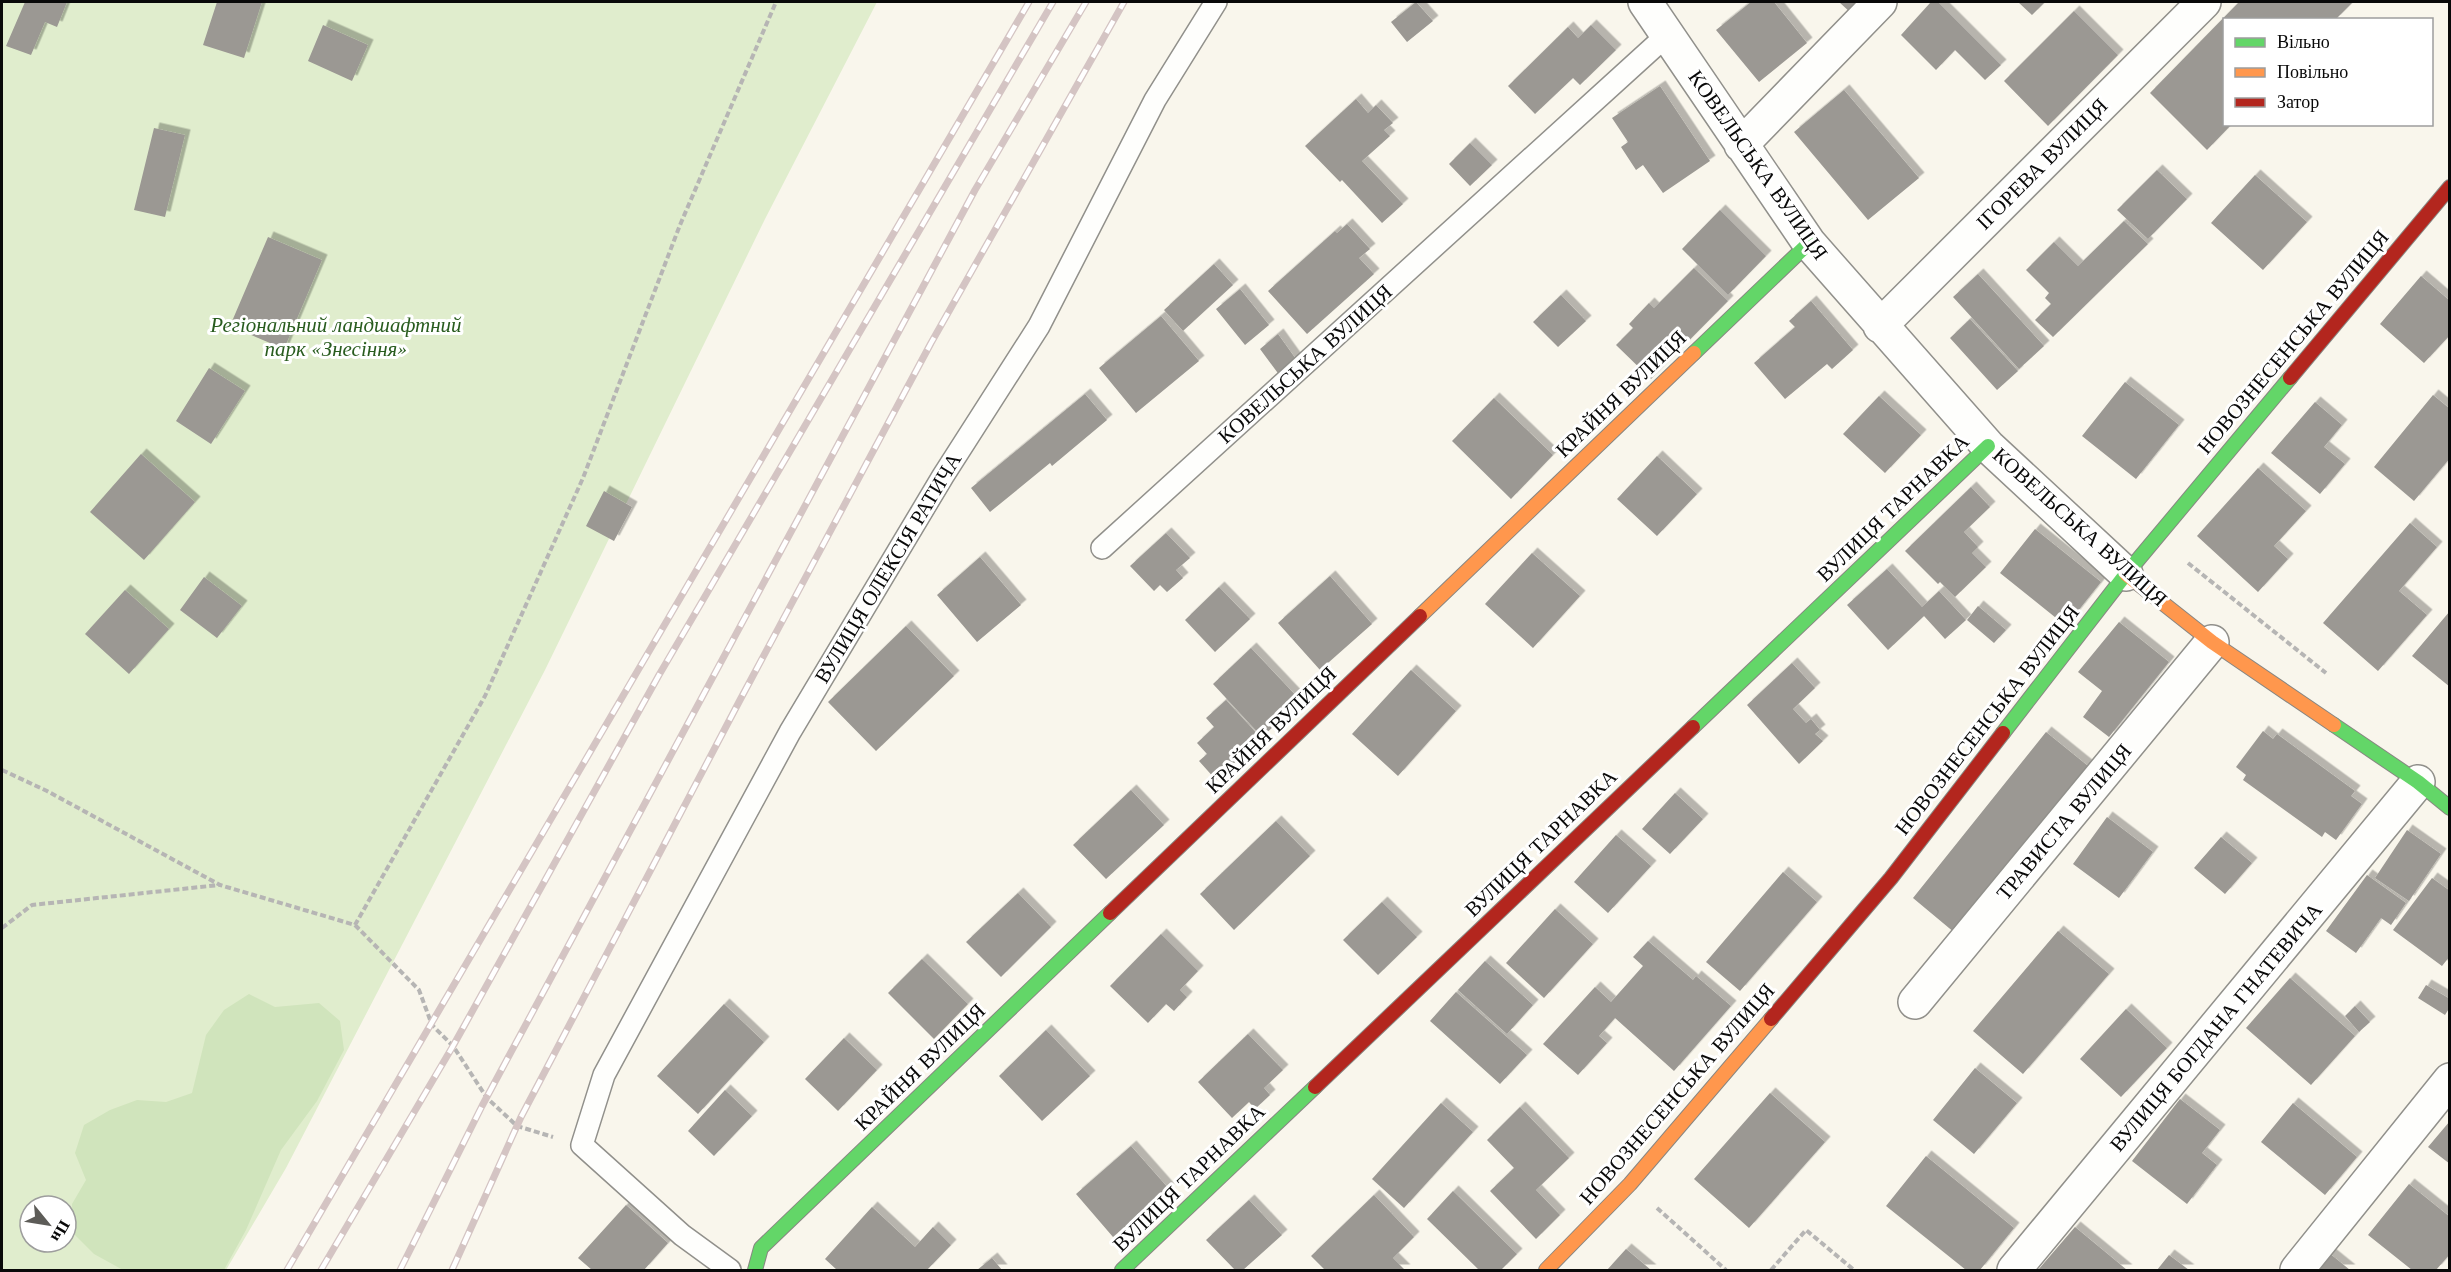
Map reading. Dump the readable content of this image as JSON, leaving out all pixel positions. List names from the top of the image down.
{
  "streets": {
    "street": [
      "ІГОРЕВА ВУЛИЦЯ",
      "КОВЕЛЬСЬКА ВУЛИЦЯ",
      "НОВОЗНЕСЕНСЬКА ВУЛИЦЯ",
      "КРАЙНЯ ВУЛИЦЯ",
      "ВУЛИЦЯ ТАРНАВКА",
      "ТРАВИСТА ВУЛИЦЯ",
      "ВУЛИЦЯ БОГДАНА ГНАТЕВИЧА"
    ],
    "lane": ["ВУЛИЦЯ ОЛЕКСІЯ РАТИЧА"]
  },
  "crossings": [
    ["ІГОРЕВА ВУЛИЦЯ", "КОВЕЛЬСЬКА ВУЛИЦЯ"],
    ["КОВЕЛЬСЬКА ВУЛИЦЯ", "НОВОЗНЕСЕНСЬКА ВУЛИЦЯ"],
    ["КОВЕЛЬСЬКА ВУЛИЦЯ", "КРАЙНЯ ВУЛИЦЯ"],
    ["КОВЕЛЬСЬКА ВУЛИЦЯ", "ВУЛИЦЯ ТАРНАВКА"],
    ["КОВЕЛЬСЬКА ВУЛИЦЯ", "ТРАВИСТА ВУЛИЦЯ"],
    ["КОВЕЛЬСЬКА ВУЛИЦЯ", "ВУЛИЦЯ БОГДАНА ГНАТЕВИЧА"]
  ],
  "parks": ["Регіональний ландшафтний парк «Знесіння»"],
  "legend": ["Вільно", "Повільно", "Затор"],
  "north": "bottom right"
}
